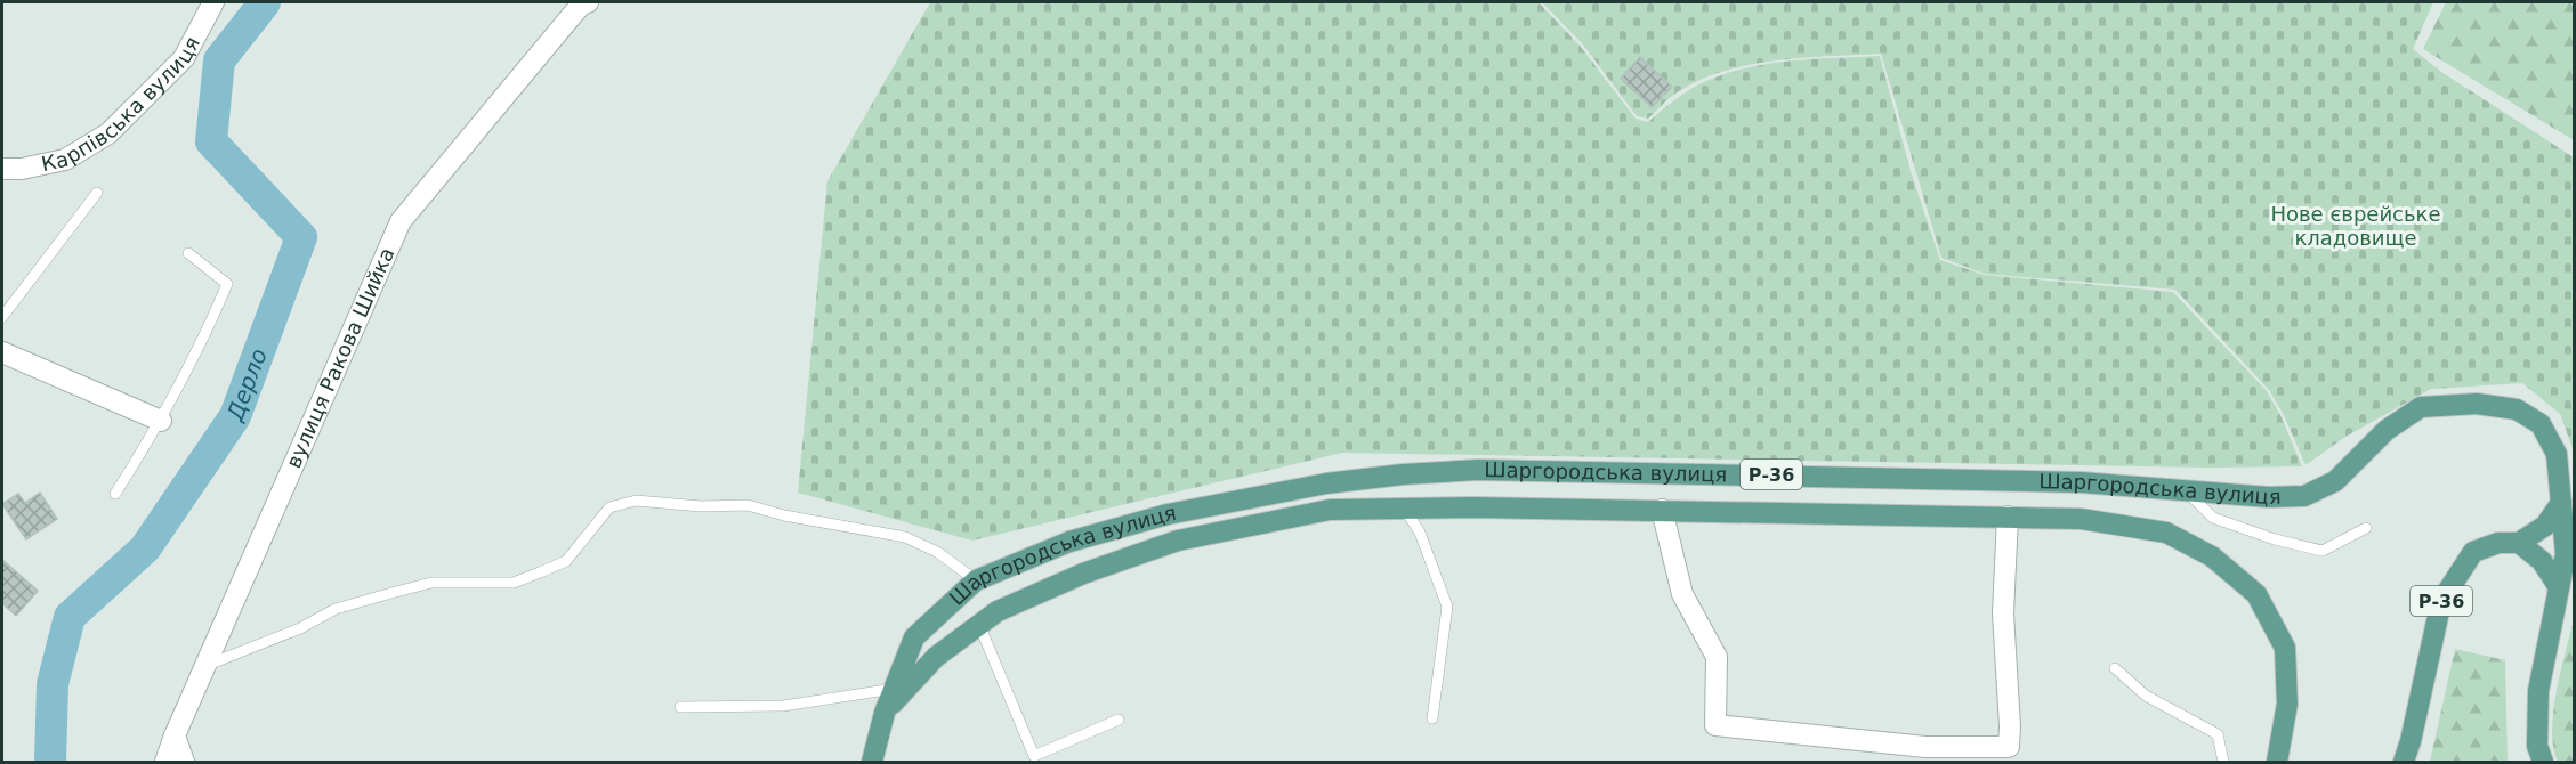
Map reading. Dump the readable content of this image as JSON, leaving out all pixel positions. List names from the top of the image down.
{
  "streets": {
    "main road": ["Шаргородська вулиця", "Р-36"],
    "street": ["Карпівська вулиця", "вулиця Ракова Шийка"]
  },
  "water": ["Дерло"],
  "parks": ["Нове єврейське кладовище"]
}
